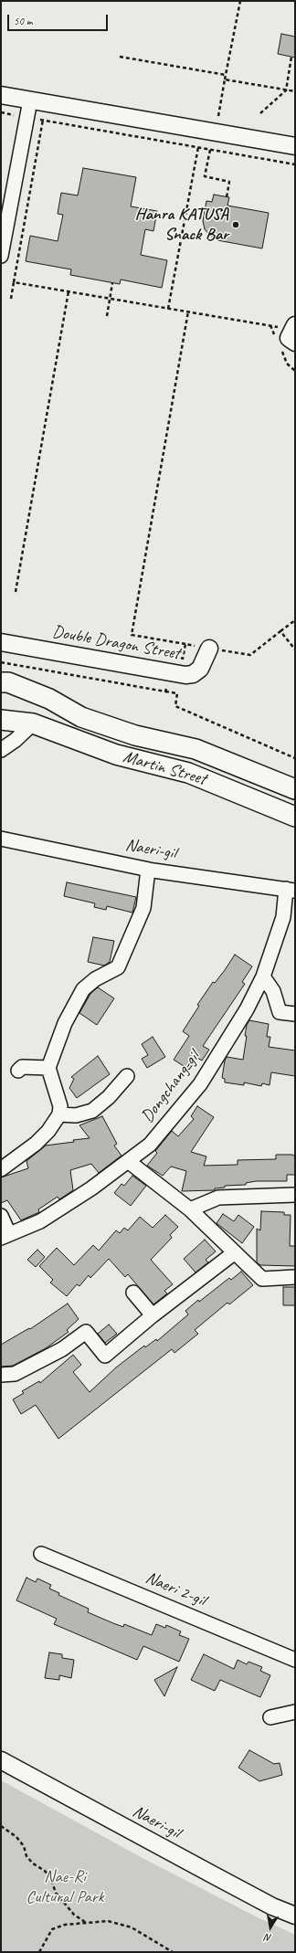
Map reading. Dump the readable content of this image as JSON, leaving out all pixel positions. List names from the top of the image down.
{
  "streets": {
    "main road": ["Martin Street"],
    "street": [
      "Double Dragon Street",
      "Naeri-gil",
      "Dongchang-gil",
      "Naeri 2-gil"
    ]
  },
  "crossings": [
    ["Naeri-gil", "Dongchang-gil"]
  ],
  "parks": ["Nae-Ri Cultural Park"],
  "places": ["Hanra KATUSA Snack Bar"],
  "scale_bar": "50 m",
  "north": "bottom"
}
